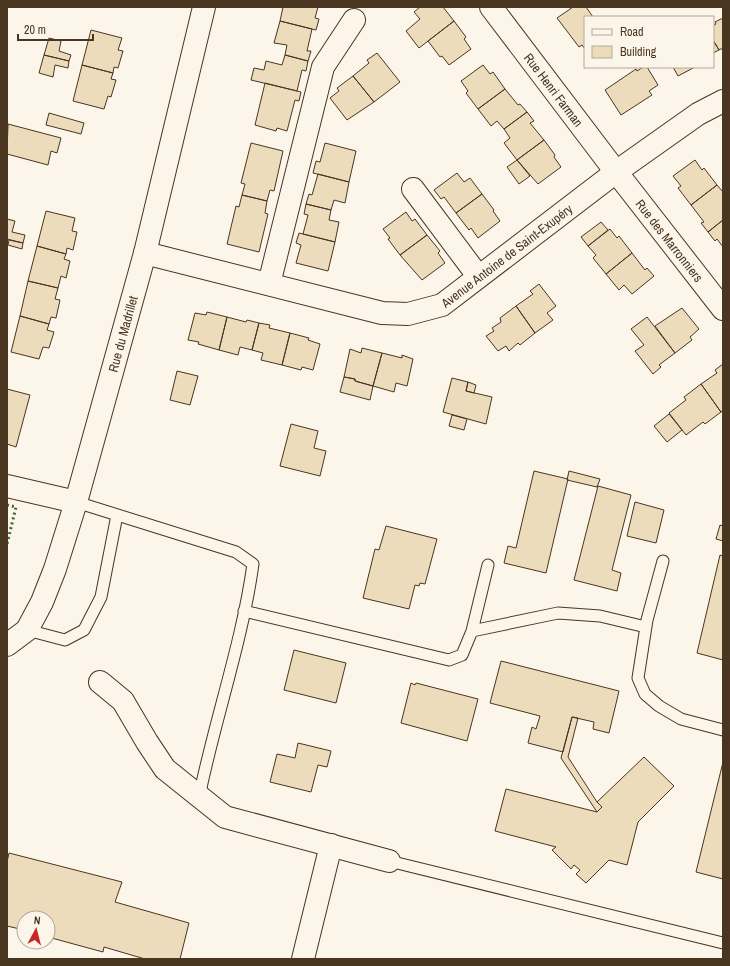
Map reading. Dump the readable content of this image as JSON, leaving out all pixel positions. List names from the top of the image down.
{
  "streets": {
    "street": [
      "Rue Henri Farman",
      "Rue des Marronniers",
      "Avenue Antoine de Saint-Exupéry",
      "Rue du Madrillet"
    ]
  },
  "crossings": [
    ["Rue Henri Farman", "Rue des Marronniers"],
    ["Rue Henri Farman", "Avenue Antoine de Saint-Exupéry"],
    ["Rue des Marronniers", "Avenue Antoine de Saint-Exupéry"],
    ["Avenue Antoine de Saint-Exupéry", "Rue du Madrillet"]
  ],
  "legend": ["Road", "Building"],
  "scale_bar": "20 m",
  "north": "top"
}
